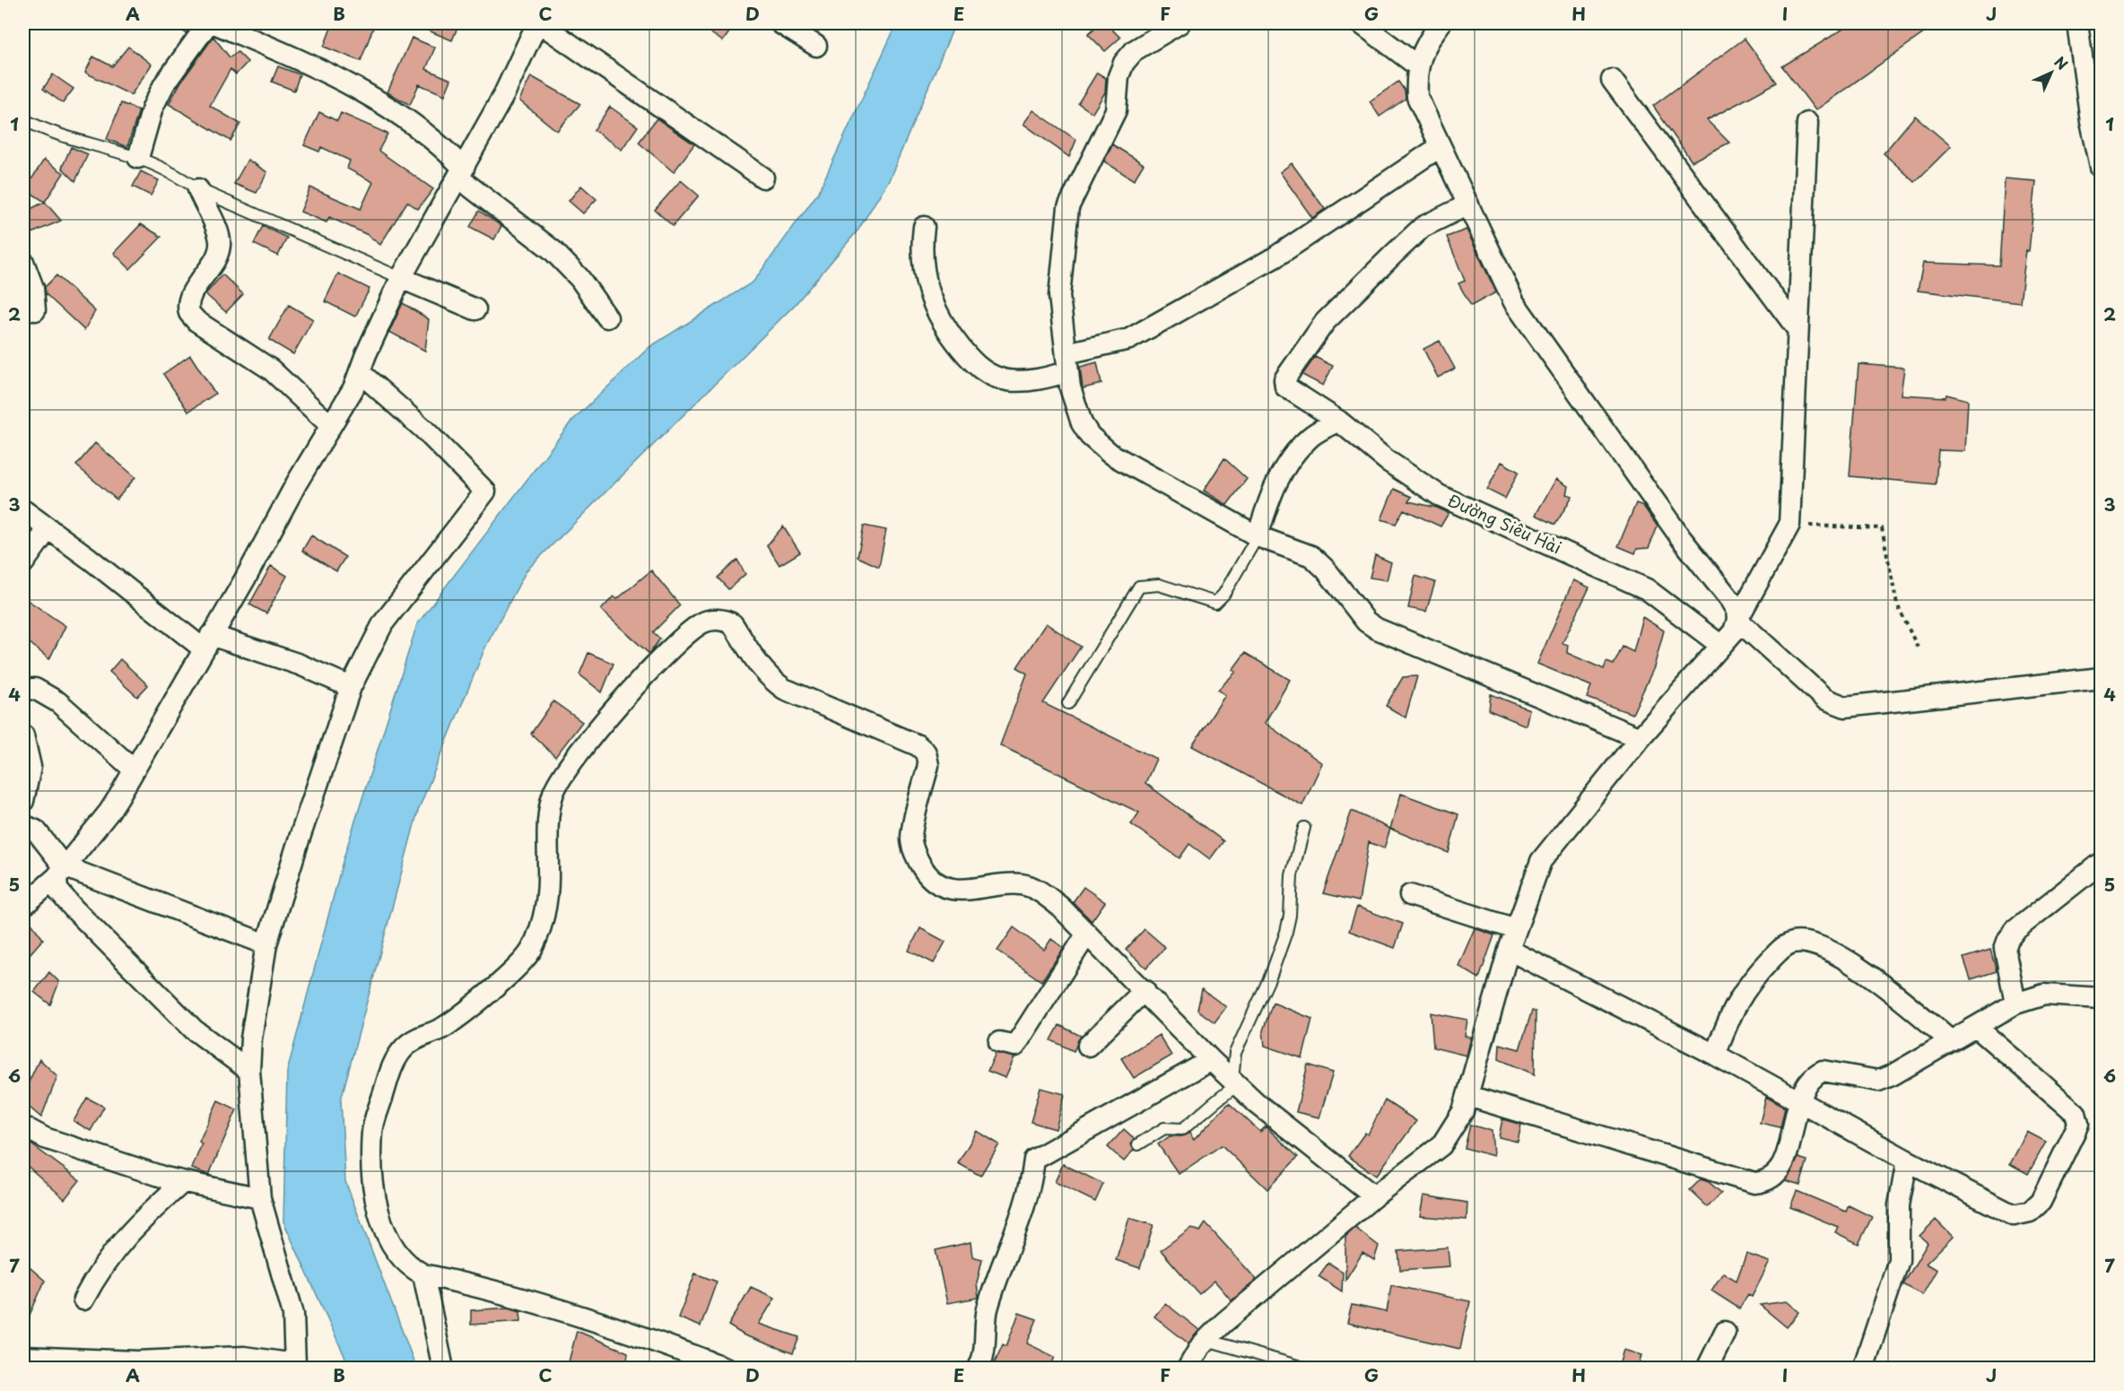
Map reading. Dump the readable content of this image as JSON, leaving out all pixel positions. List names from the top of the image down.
{
  "streets": {
    "street": ["Đường Siêu Hài"]
  },
  "north": "top right",
  "grid": {
    "columns": [
      "A",
      "B",
      "C",
      "D",
      "E",
      "F",
      "G",
      "H",
      "I",
      "J"
    ],
    "rows": [
      "1",
      "2",
      "3",
      "4",
      "5",
      "6",
      "7"
    ]
  }
}
